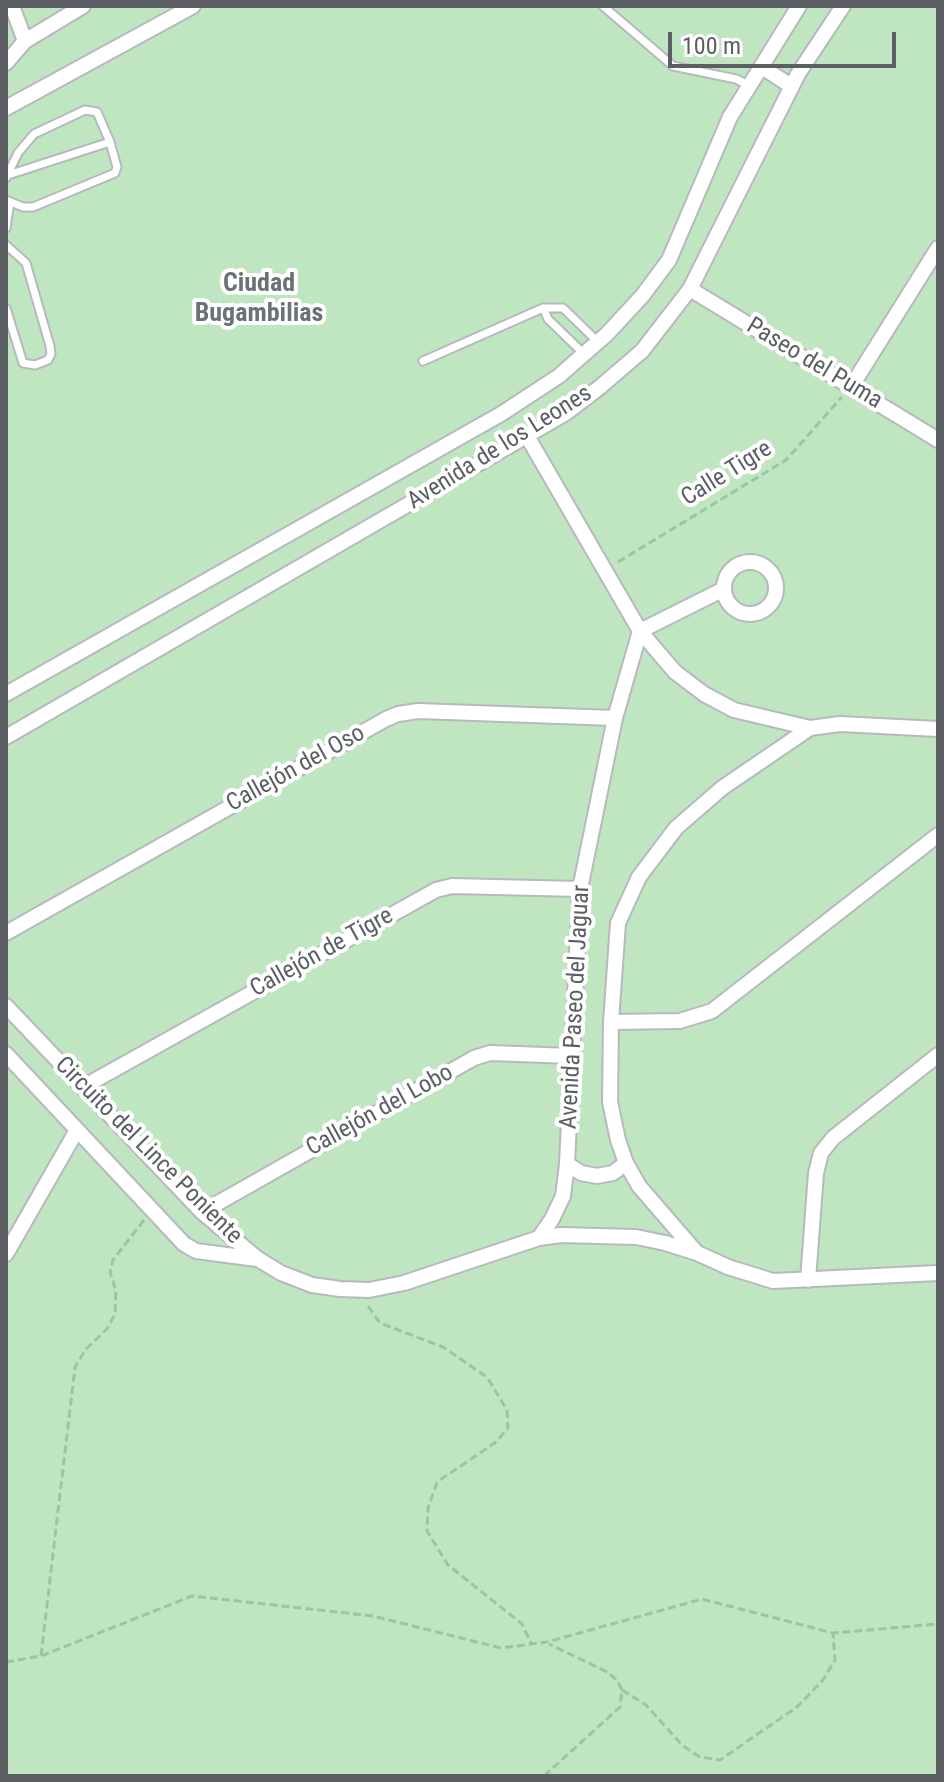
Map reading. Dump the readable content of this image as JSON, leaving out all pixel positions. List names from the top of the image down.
{
  "streets": {
    "street": [
      "Paseo del Puma",
      "Avenida de los Leones",
      "Callejón del Oso",
      "Callejón de Tigre",
      "Avenida Paseo del Jaguar",
      "Callejón del Lobo",
      "Circuito del Lince Poniente"
    ],
    "path": ["Calle Tigre"]
  },
  "crossings": [
    ["Paseo del Puma", "Avenida de los Leones"],
    ["Paseo del Puma", "Calle Tigre"],
    ["Callejón del Oso", "Avenida Paseo del Jaguar"],
    ["Callejón de Tigre", "Avenida Paseo del Jaguar"],
    ["Callejón de Tigre", "Circuito del Lince Poniente"],
    ["Avenida Paseo del Jaguar", "Callejón del Lobo"],
    ["Callejón del Lobo", "Circuito del Lince Poniente"]
  ],
  "districts": ["Ciudad Bugambilias"],
  "scale_bar": "100 m"
}
